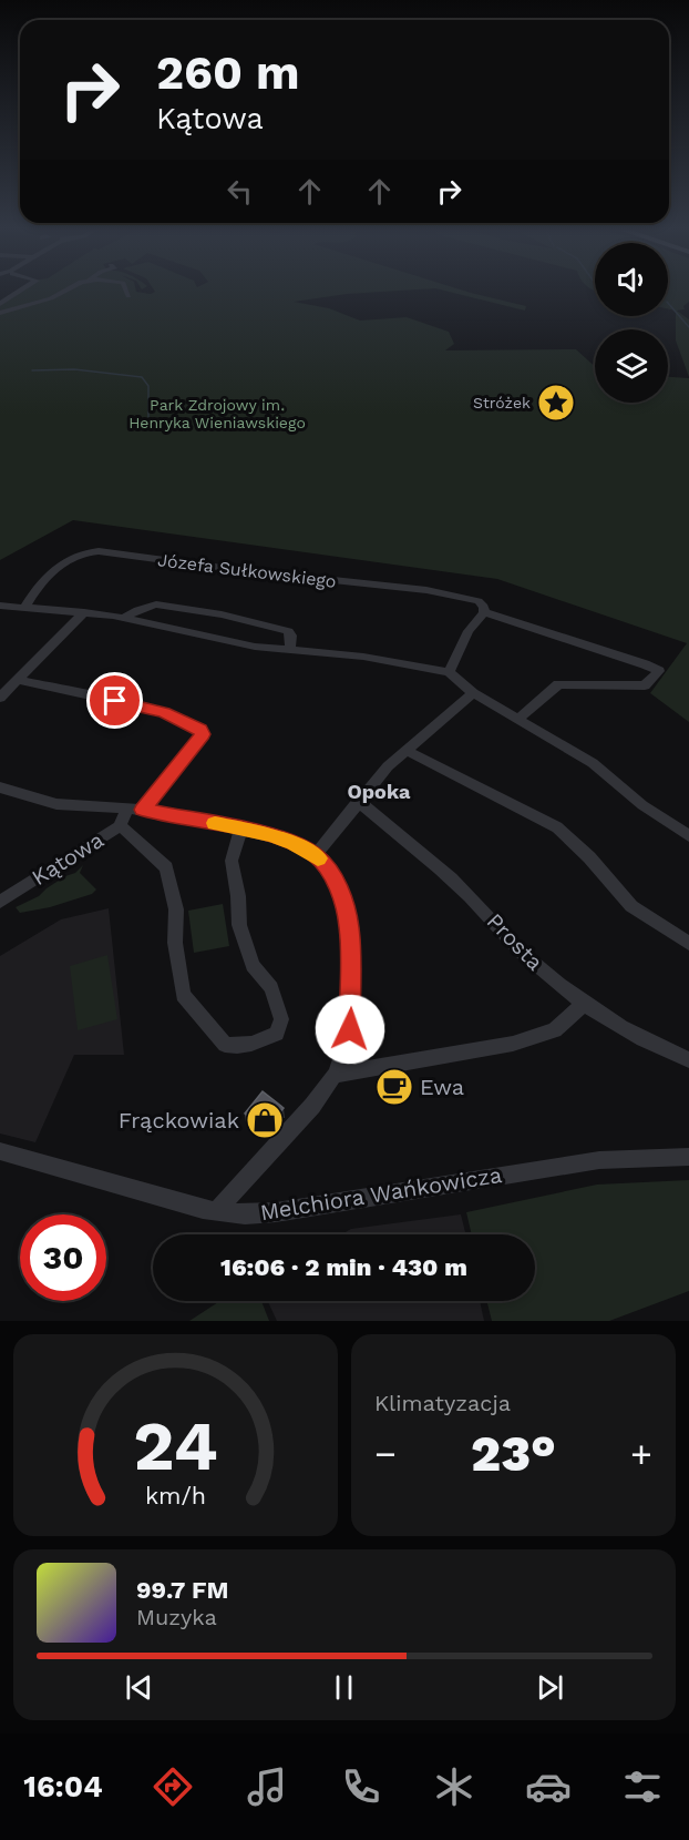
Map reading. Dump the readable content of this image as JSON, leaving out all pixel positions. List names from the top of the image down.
{
  "streets": {
    "street": [
      "Józefa Sułkowskiego",
      "Kątowa",
      "Prosta",
      "Melchiora Wańkowicza"
    ]
  },
  "districts": ["Opoka"],
  "parks": ["Park Zdrojowy im. Henryka Wieniawskiego"],
  "places": {
    "place": ["Stróżek"],
    "cafe": ["Ewa"],
    "shop": ["Frąckowiak"]
  },
  "page": {
    "turn": ["260 m", "Kątowa"],
    "limit": "30",
    "trip": "16:06 · 2 min · 430 m",
    "tile": "Klimatyzacja",
    "heat": ["−", "23°", "+"],
    "song": ["99.7 FM", "Muzyka"],
    "tabs": "16:04",
    "gauge": ["24", "km/h"]
  }
}
